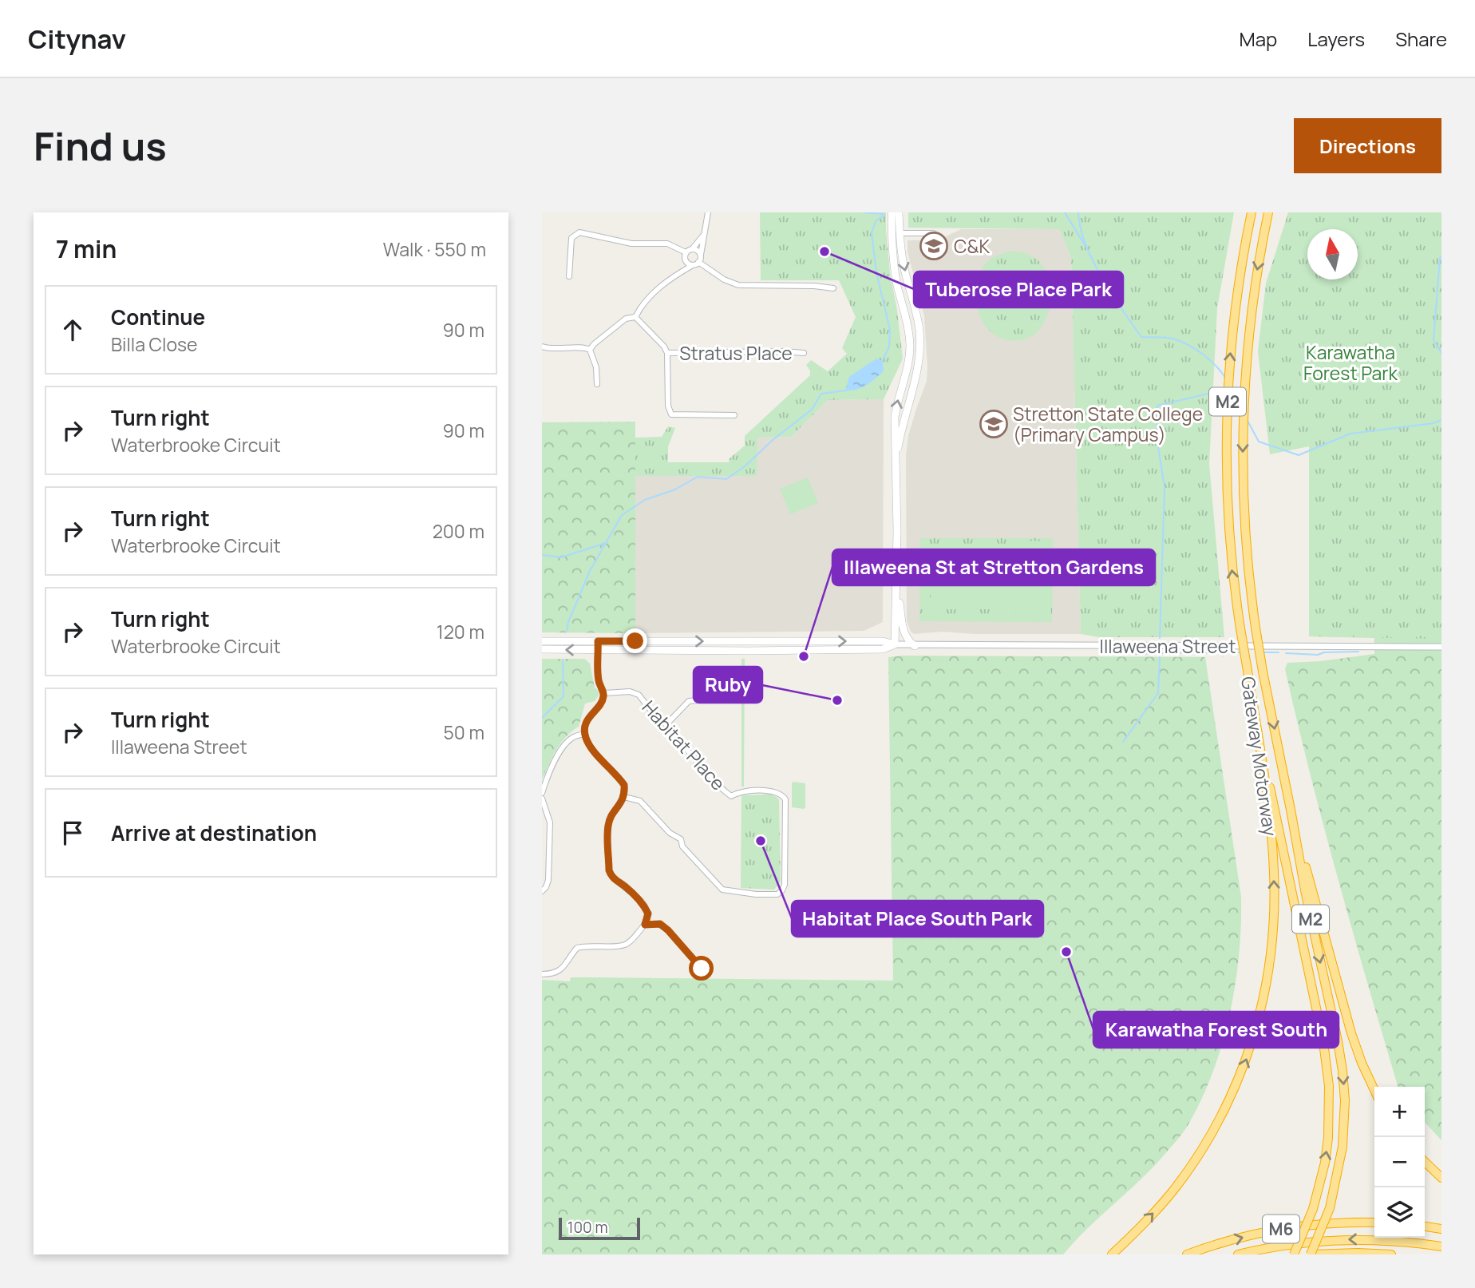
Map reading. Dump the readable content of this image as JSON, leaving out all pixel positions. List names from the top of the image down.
{
  "streets": {
    "highway": ["M2", "Gateway Motorway", "M6"],
    "main road": ["Illaweena Street"],
    "street": ["Stratus Place", "Habitat Place"]
  },
  "parks": ["Karawatha Forest Park"],
  "places": {
    "school or university": ["C&K", "Stretton State College (Primary Campus)"],
    "other": [
      "Tuberose Place Park",
      "Illaweena St at Stretton Gardens",
      "Ruby",
      "Habitat Place South Park",
      "Karawatha Forest South"
    ]
  },
  "scale_bar": "100 m",
  "north": "top",
  "page": {
    "header": "Citynav",
    "nav": ["Map", "Layers", "Share"],
    "buttons": "Directions",
    "title": "Find us",
    "heading": ["7 min", "Walk · 550 m"],
    "list": [
      ["Continue", "Billa Close", "90 m"],
      ["Turn right", "Waterbrooke Circuit", "90 m"],
      ["Turn right", "Waterbrooke Circuit", "200 m"],
      ["Turn right", "Waterbrooke Circuit", "120 m"],
      ["Turn right", "Illaweena Street", "50 m"],
      "Arrive at destination"
    ],
    "map_buttons": ["+", "−"],
    "scale": "100 m"
  }
}
